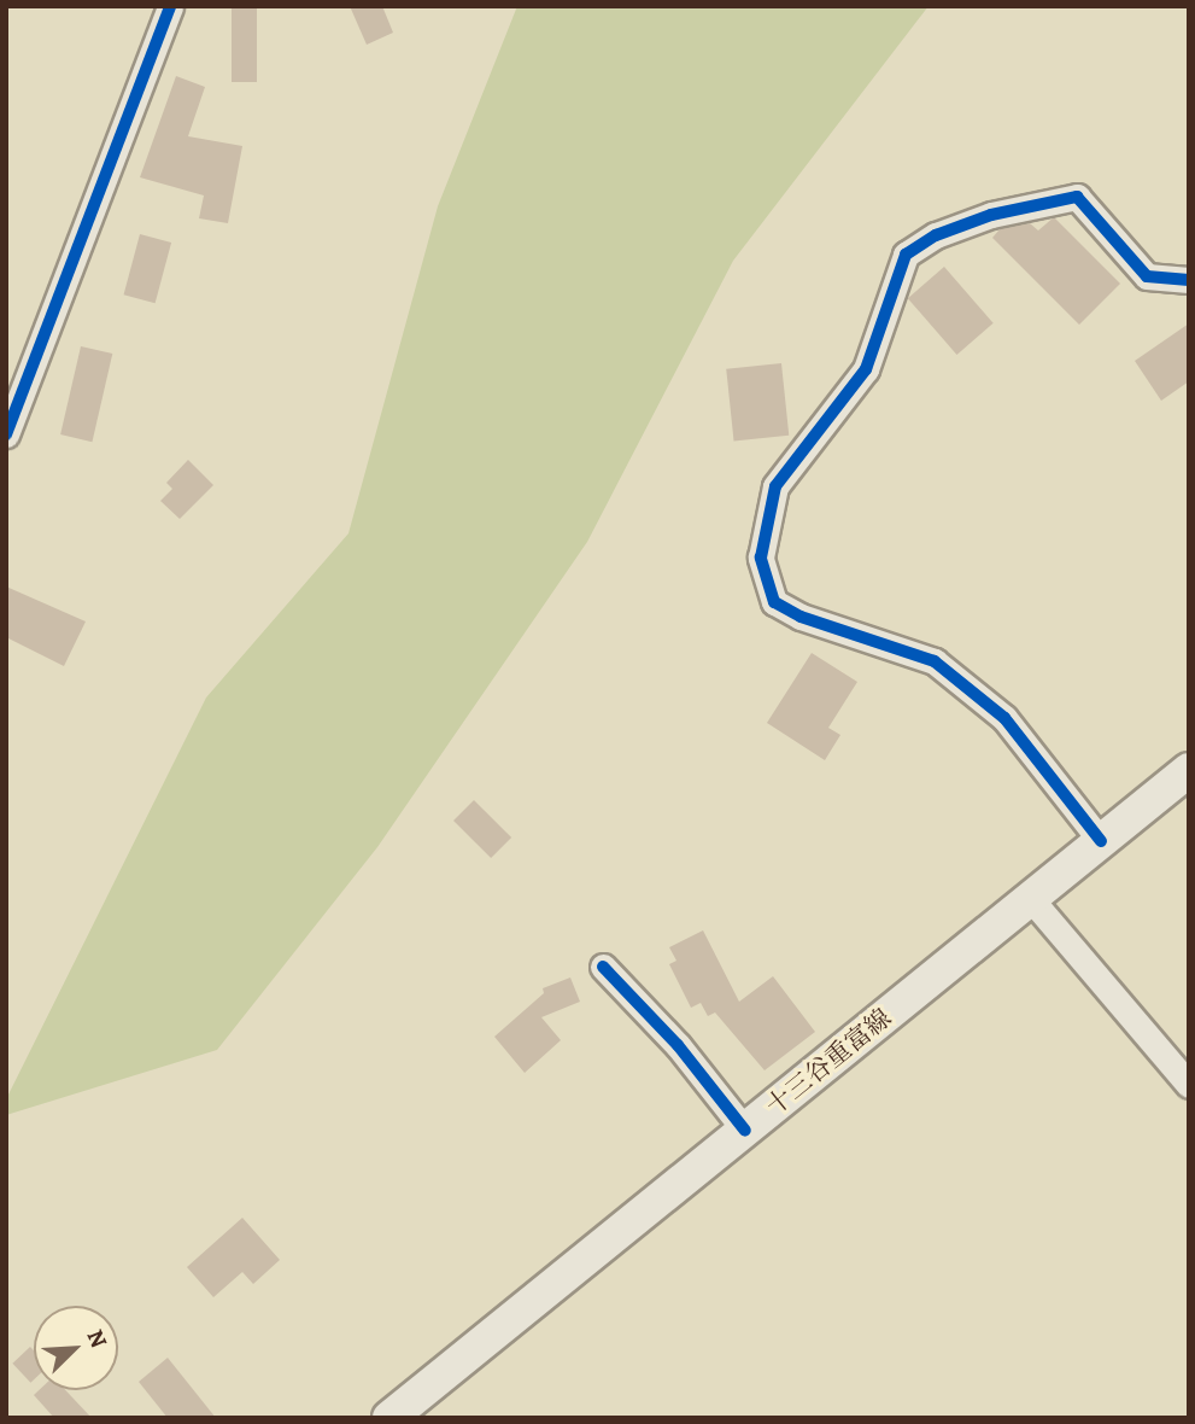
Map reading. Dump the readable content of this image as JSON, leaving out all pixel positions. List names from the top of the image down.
{
  "streets": {
    "main road": ["十三谷重富線"]
  },
  "north": "top right"
}
